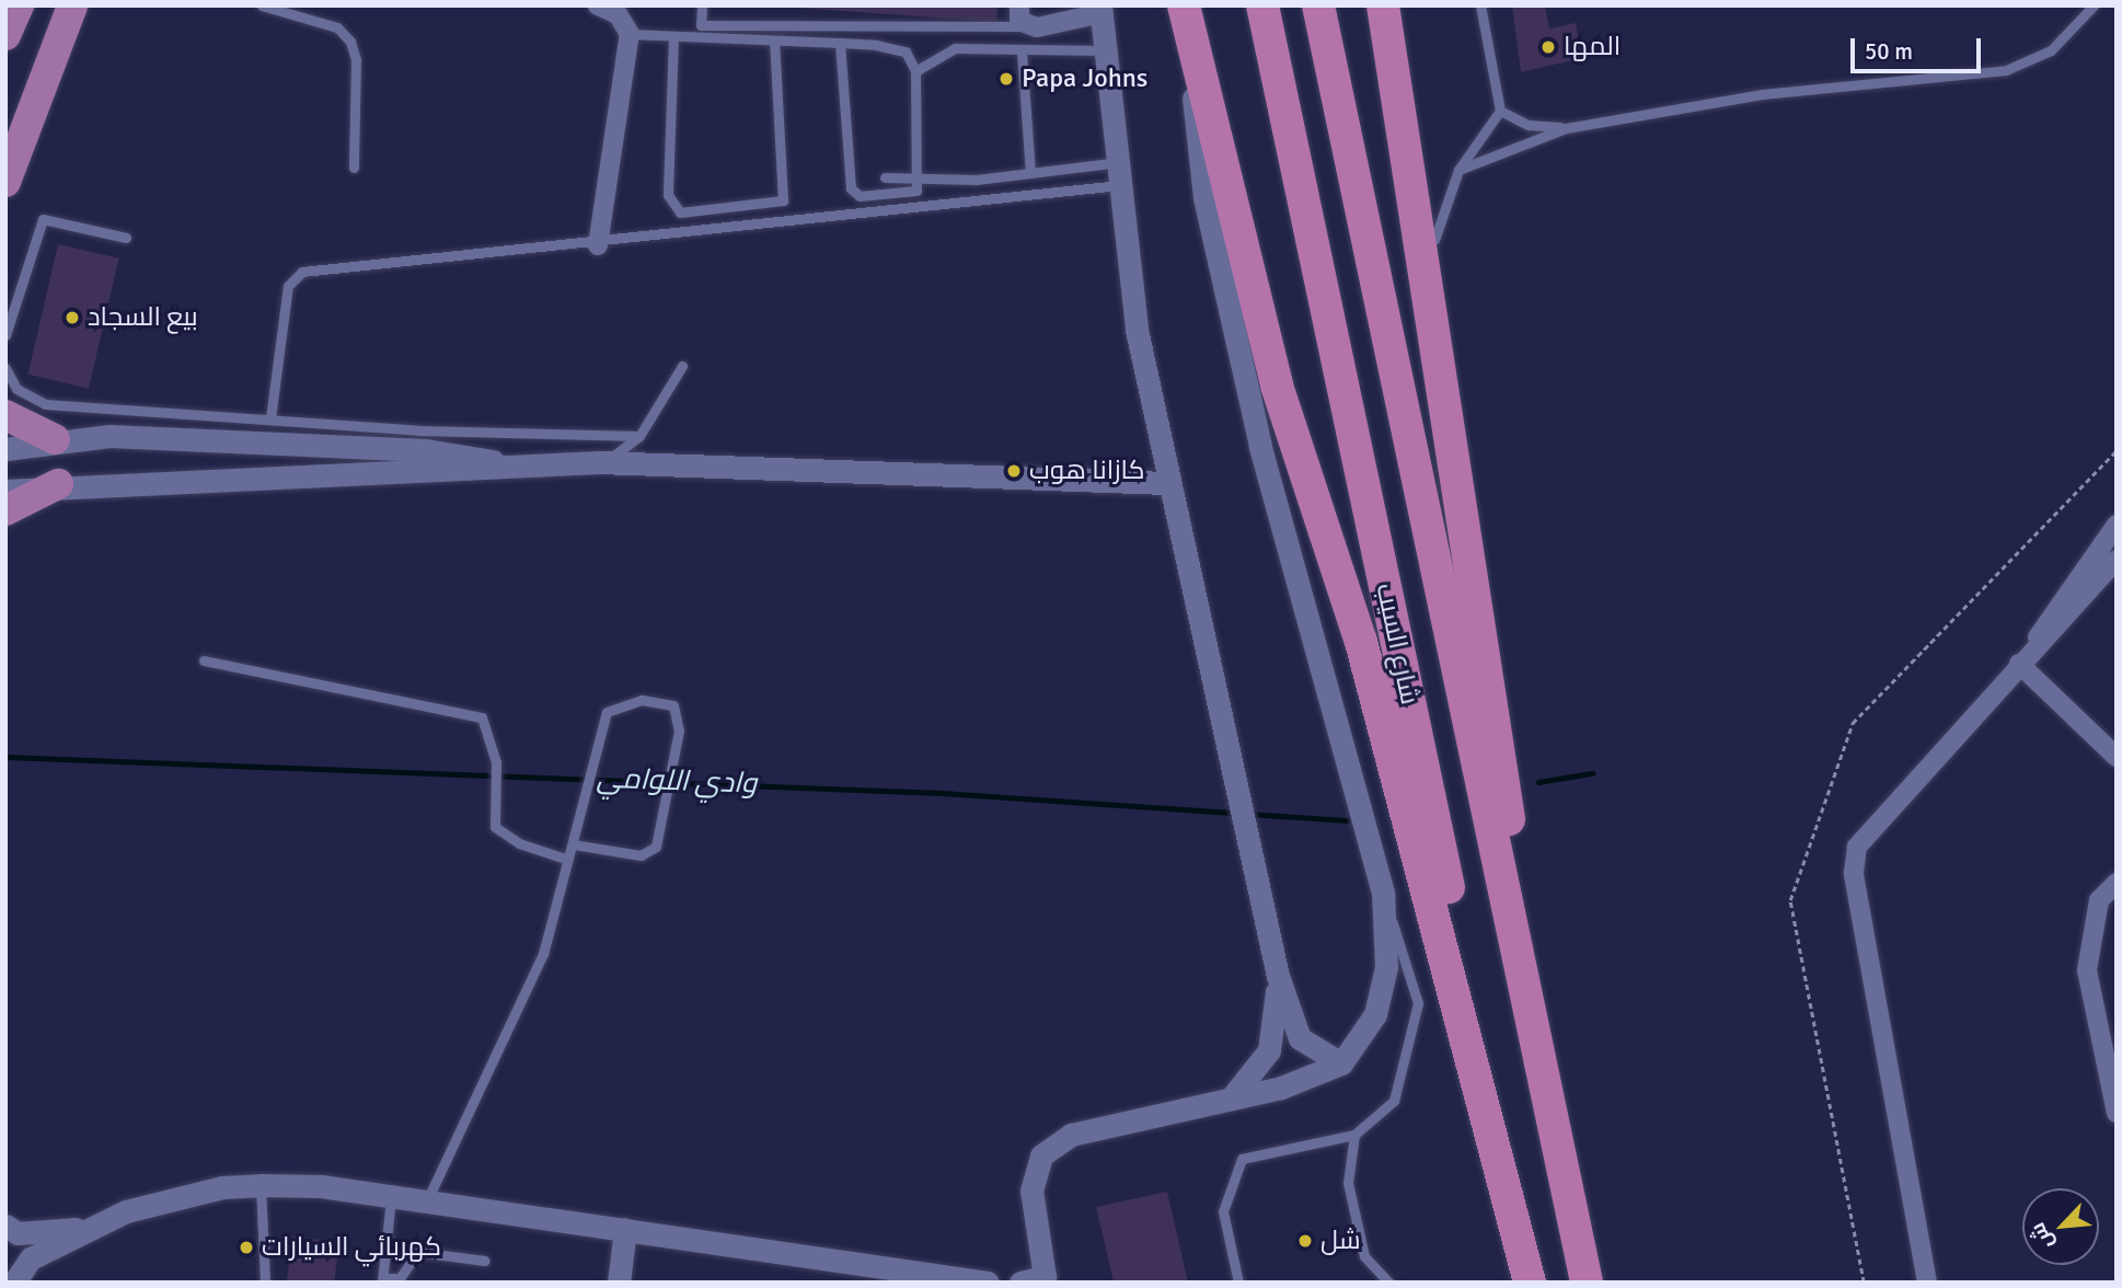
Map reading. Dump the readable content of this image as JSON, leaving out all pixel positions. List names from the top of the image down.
{
  "streets": {
    "highway": ["شارع السيب"]
  },
  "water": ["وادي اللوامي"],
  "places": [
    "المها",
    "Papa Johns",
    "بيع السجاد",
    "كازانا هوب",
    "شل",
    "كهربائي السيارات"
  ],
  "scale_bar": "50 m",
  "north": "bottom left"
}
